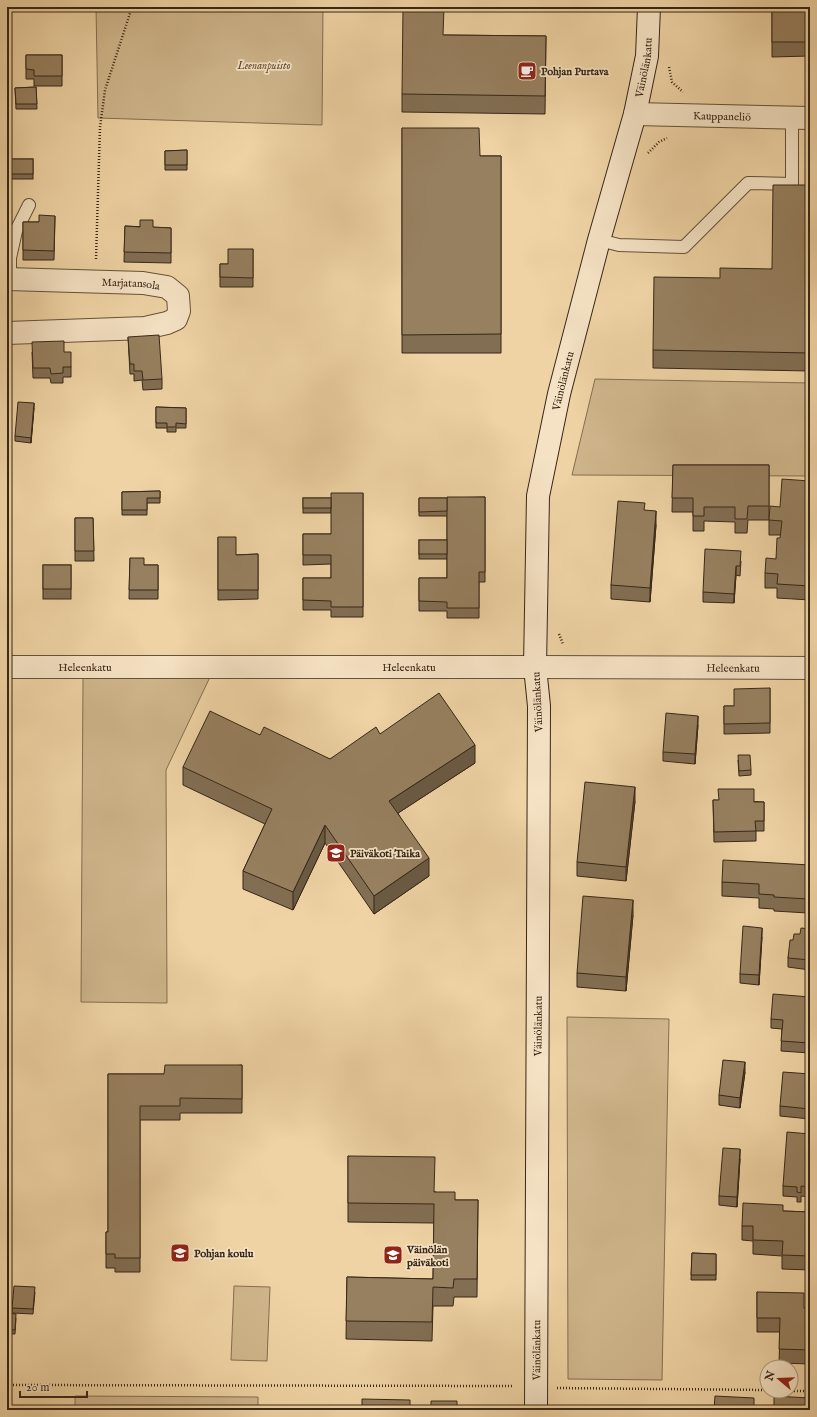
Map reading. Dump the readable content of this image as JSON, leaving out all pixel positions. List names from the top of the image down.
{
  "streets": {
    "street": [
      "Väinölänkatu",
      "Kauppaneliö",
      "Marjatansola",
      "Heleenkatu"
    ]
  },
  "crossings": [
    ["Väinölänkatu", "Kauppaneliö"],
    ["Väinölänkatu", "Heleenkatu"]
  ],
  "parks": ["Leenanpuisto"],
  "places": {
    "cafe": ["Pohjan Purtava"],
    "school or university": ["Päiväkoti Taika", "Pohjan koulu", "Väinölän päiväkoti"]
  },
  "scale_bar": "20 m",
  "north": "left"
}
